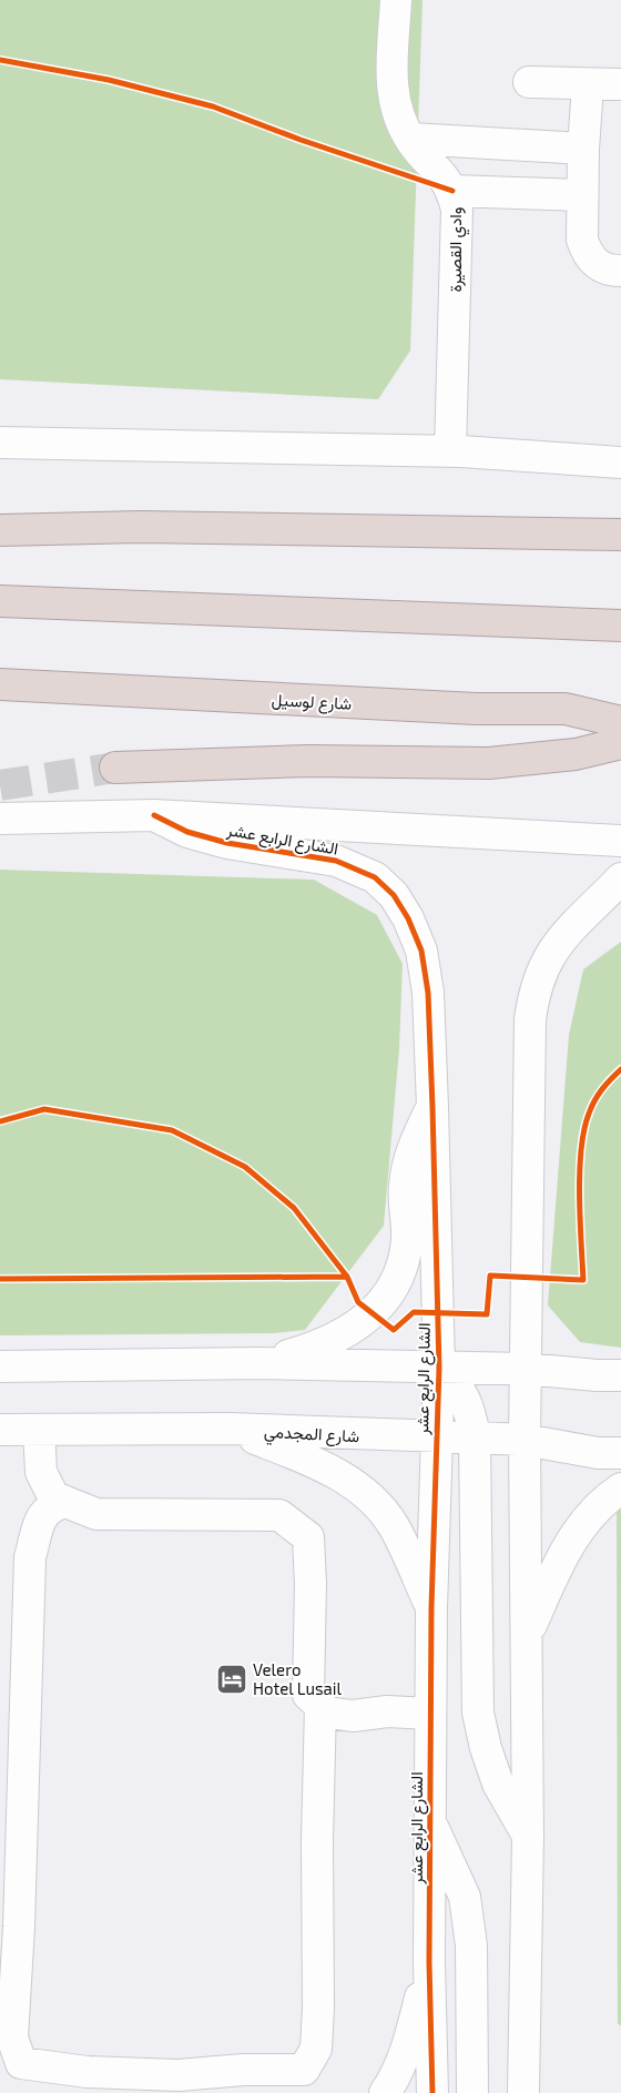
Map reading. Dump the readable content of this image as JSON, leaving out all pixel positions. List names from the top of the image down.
{
  "streets": {
    "highway": ["شارع لوسيل"],
    "street": ["وادي القصيرة", "الشارع الرابع عشر", "شارع المجدمي"]
  },
  "crossings": [
    ["الشارع الرابع عشر", "شارع المجدمي"]
  ],
  "places": {
    "hotel": ["Velero Hotel Lusail"]
  }
}
